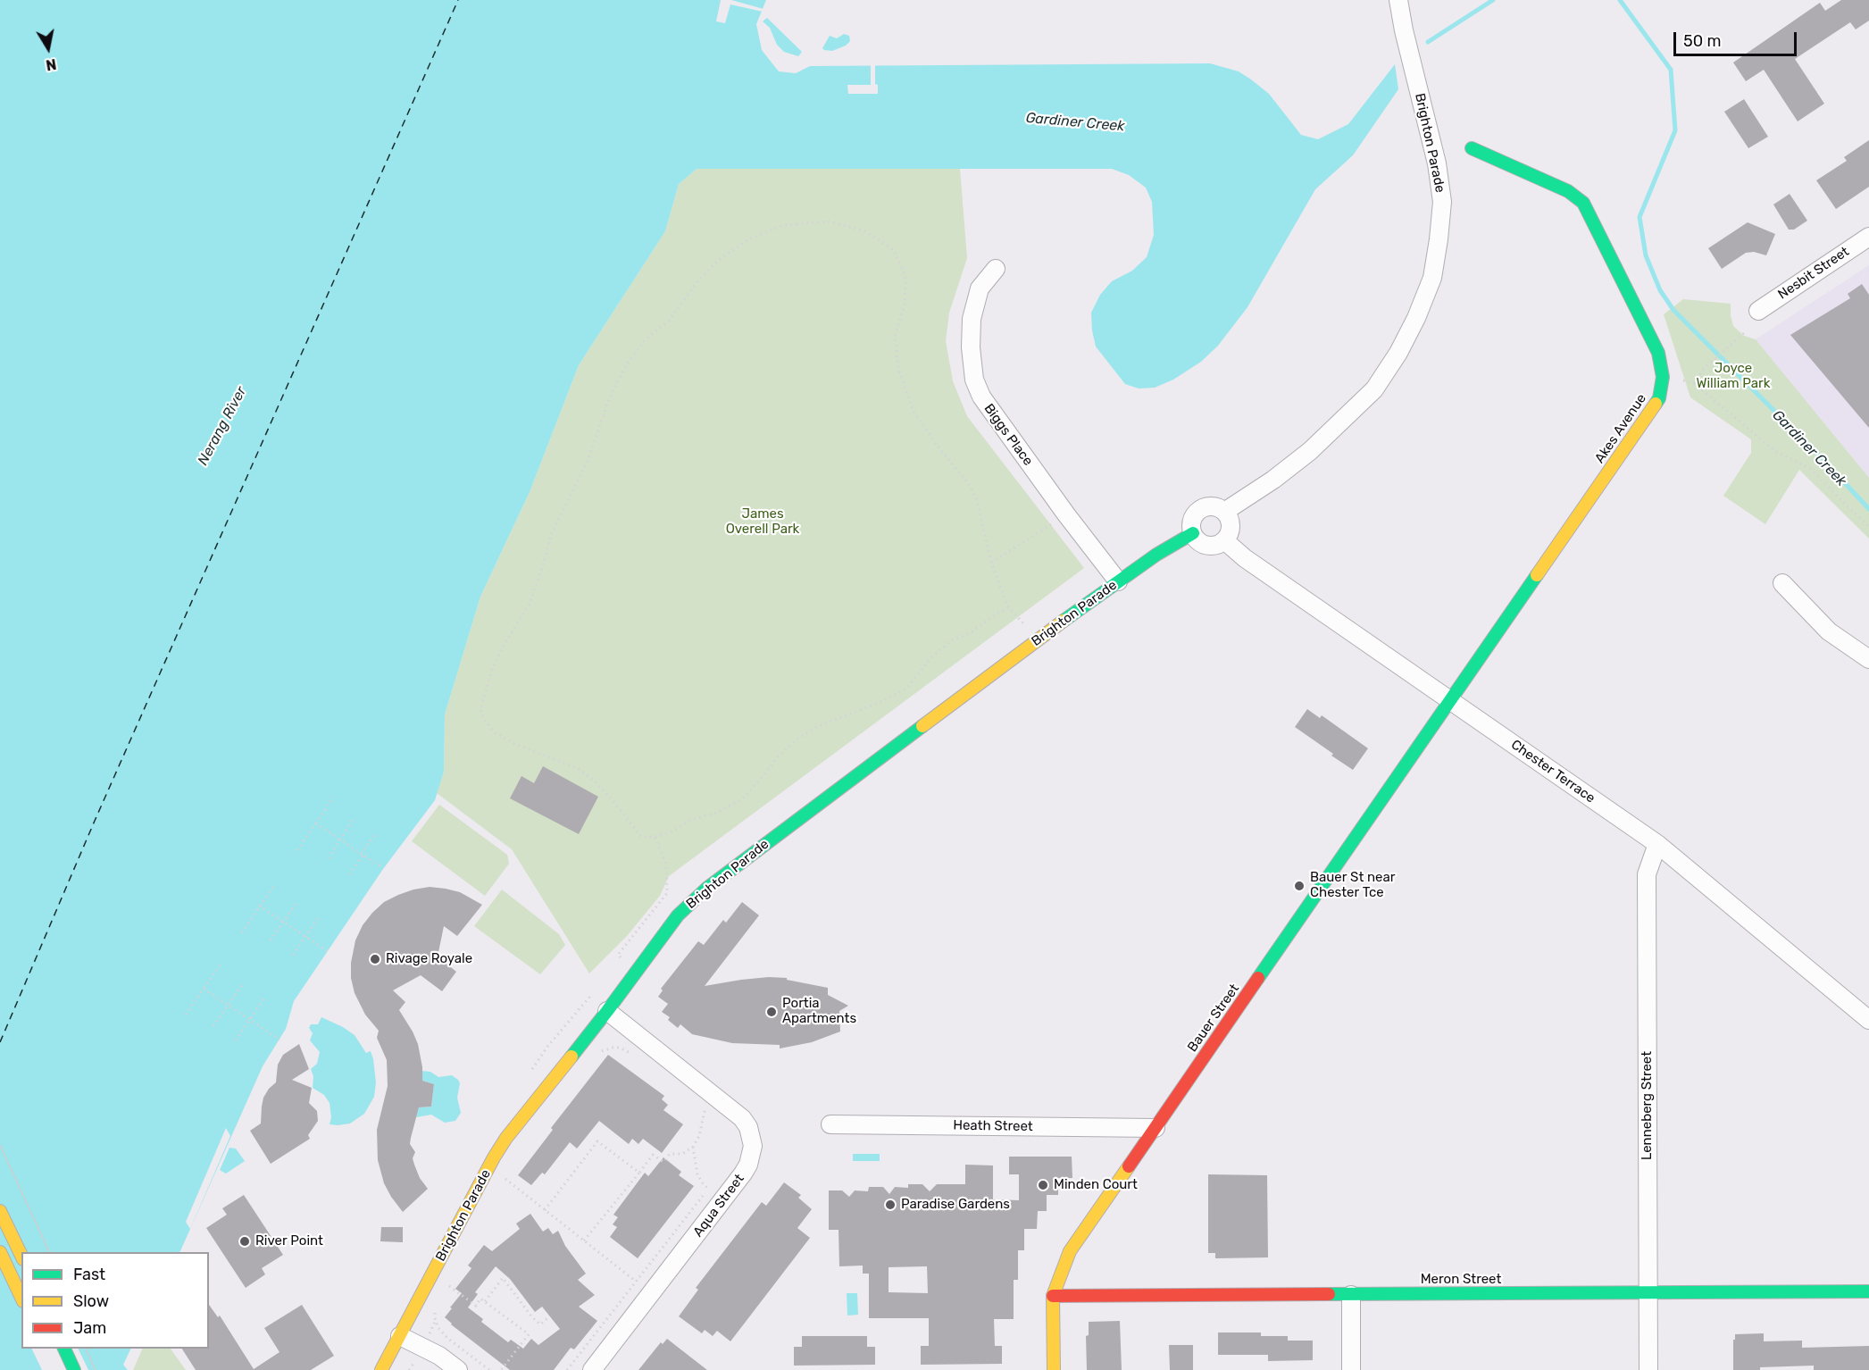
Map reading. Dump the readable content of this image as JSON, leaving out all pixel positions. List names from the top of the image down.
{
  "streets": {
    "main road": [
      "Brighton Parade",
      "Akes Avenue",
      "Bauer Street",
      "Meron Street"
    ],
    "street": [
      "Nesbit Street",
      "Biggs Place",
      "Chester Terrace",
      "Lenneberg Street",
      "Heath Street",
      "Aqua Street"
    ]
  },
  "crossings": [
    ["Brighton Parade", "Biggs Place"],
    ["Brighton Parade", "Chester Terrace"],
    ["Brighton Parade", "Aqua Street"],
    ["Akes Avenue", "Chester Terrace"],
    ["Akes Avenue", "Bauer Street"],
    ["Chester Terrace", "Bauer Street"],
    ["Chester Terrace", "Lenneberg Street"],
    ["Bauer Street", "Heath Street"],
    ["Bauer Street", "Meron Street"],
    ["Lenneberg Street", "Meron Street"]
  ],
  "water": ["Gardiner Creek", "Nerang River"],
  "parks": ["Joyce William Park", "James Overell Park"],
  "places": [
    "Bauer St near Chester Tce",
    "Rivage Royale",
    "Portia Apartments",
    "Minden Court",
    "Paradise Gardens",
    "River Point"
  ],
  "legend": ["Fast", "Slow", "Jam"],
  "scale_bar": "50 m",
  "north": "bottom"
}
